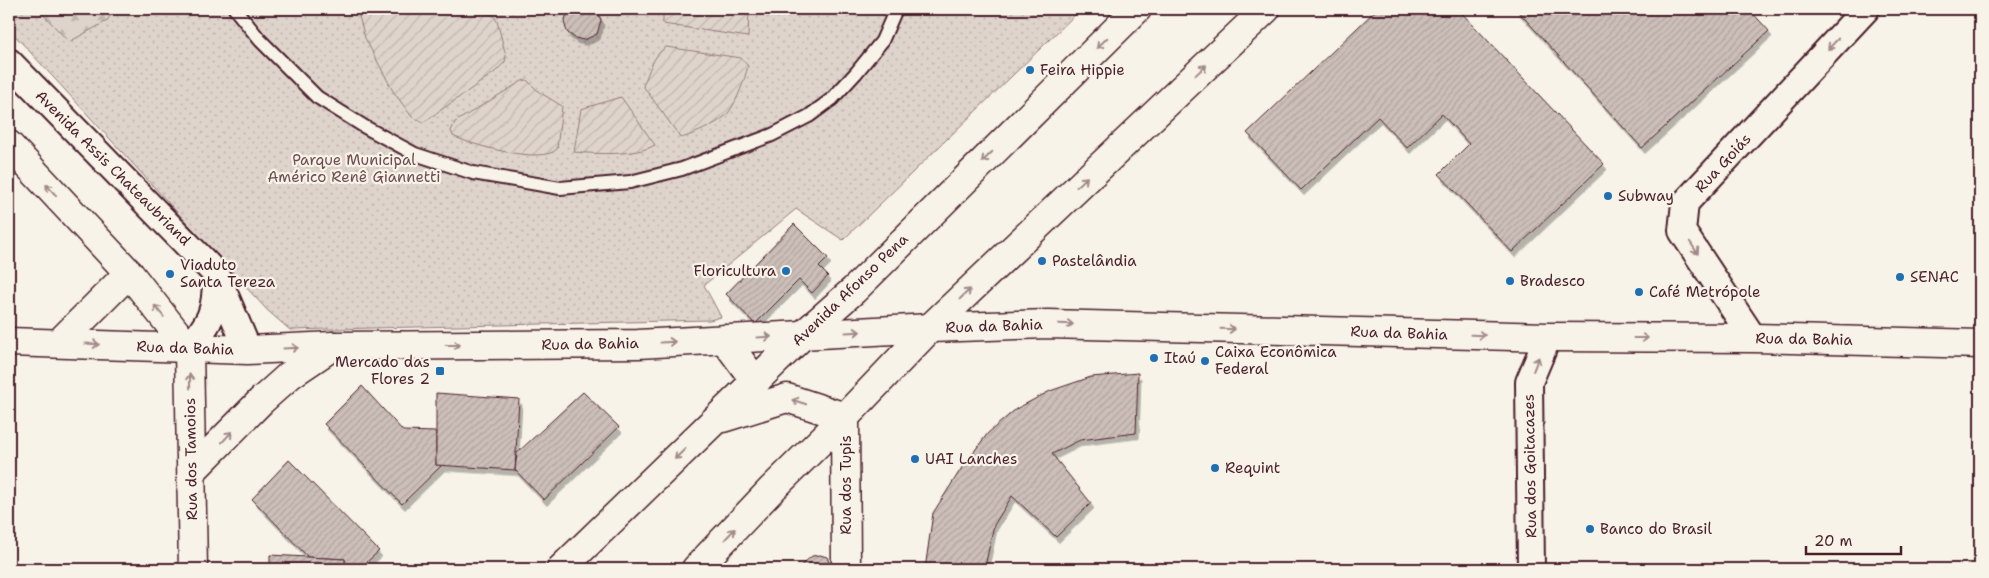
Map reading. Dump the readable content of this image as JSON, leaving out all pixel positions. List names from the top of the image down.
{
  "streets": {
    "street": [
      "Rua Goiás",
      "Avenida Assis Chateaubriand",
      "Avenida Afonso Pena",
      "Rua da Bahia",
      "Rua dos Tamoios",
      "Rua dos Goitacazes",
      "Rua dos Tupis"
    ]
  },
  "crossings": [
    ["Rua Goiás", "Rua da Bahia"],
    ["Avenida Assis Chateaubriand", "Rua da Bahia"],
    ["Avenida Afonso Pena", "Rua da Bahia"],
    ["Avenida Afonso Pena", "Rua dos Tupis"],
    ["Rua da Bahia", "Rua dos Tamoios"],
    ["Rua da Bahia", "Rua dos Goitacazes"]
  ],
  "one_way": [
    "Rua Goiás",
    "Rua da Bahia",
    "Rua dos Tamoios",
    "Rua dos Goitacazes",
    "Rua dos Tupis"
  ],
  "parks": ["Parque Municipal Américo Renê Giannetti"],
  "places": {
    "other": [
      "Feira Hippie",
      "Subway",
      "Pastelândia",
      "Floricultura",
      "Viaduto Santa Tereza",
      "SENAC",
      "Bradesco",
      "Café Metrópole",
      "Itaú",
      "Caixa Econômica Federal",
      "UAI Lanches",
      "Requint",
      "Banco do Brasil"
    ],
    "transit": ["Mercado das Flores 2"]
  },
  "scale_bar": "20 m"
}
